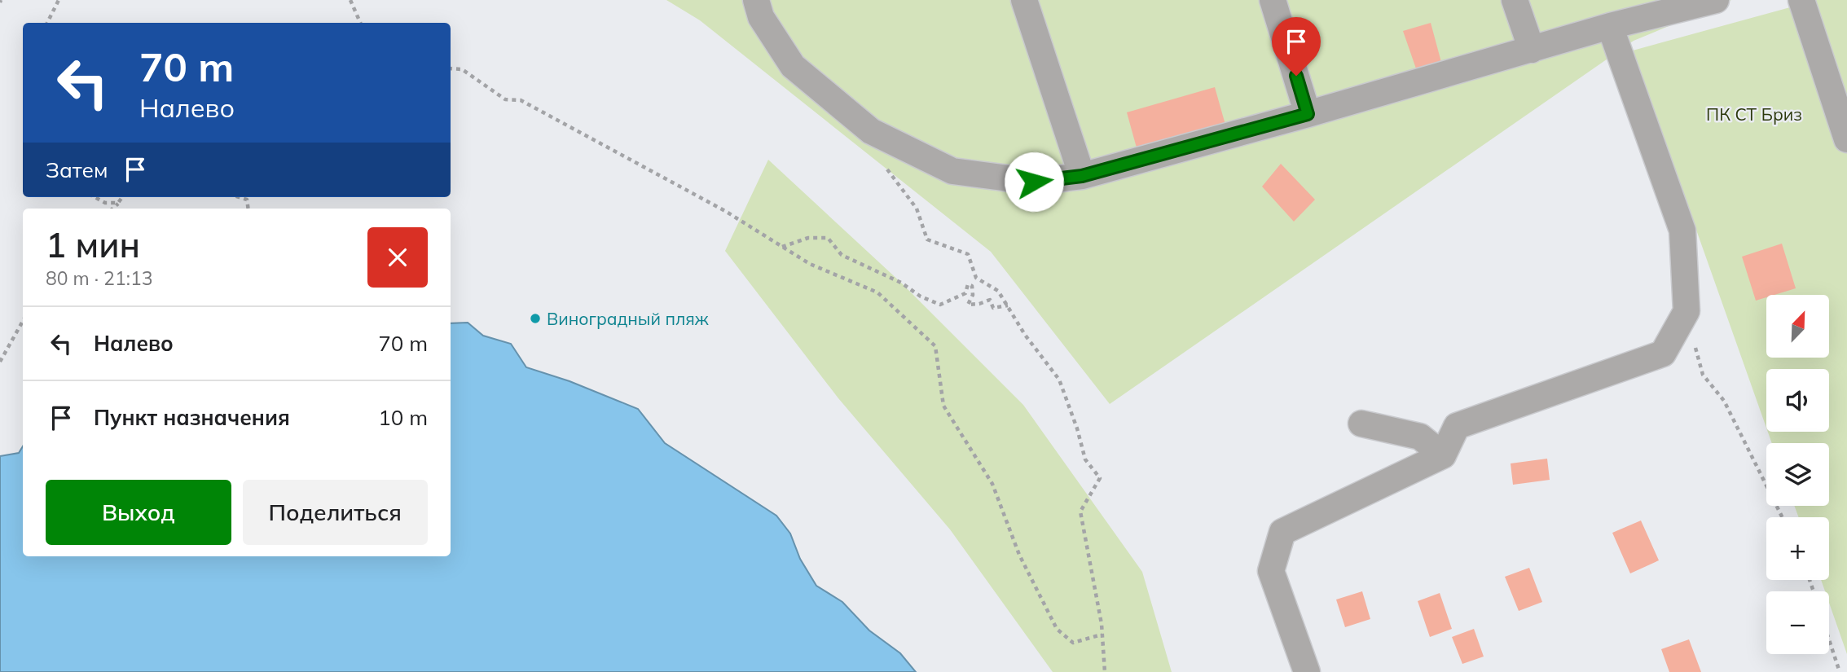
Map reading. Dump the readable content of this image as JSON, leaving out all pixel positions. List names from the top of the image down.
{
  "parks": ["ПК СТ Бриз"],
  "places": ["Виноградный пляж"],
  "north": "top right",
  "page": {
    "turn": ["70 m", "Налево"],
    "then": "Затем",
    "heading": ["1 мин", "80 m · 21:13"],
    "map_buttons": ["+", "−"],
    "list": [
      {
        "name": "Налево",
        "value": "70 m"
      },
      {
        "name": "Пункт назначения",
        "value": "10 m"
      }
    ],
    "buttons": ["Выход", "Поделиться"]
  }
}
